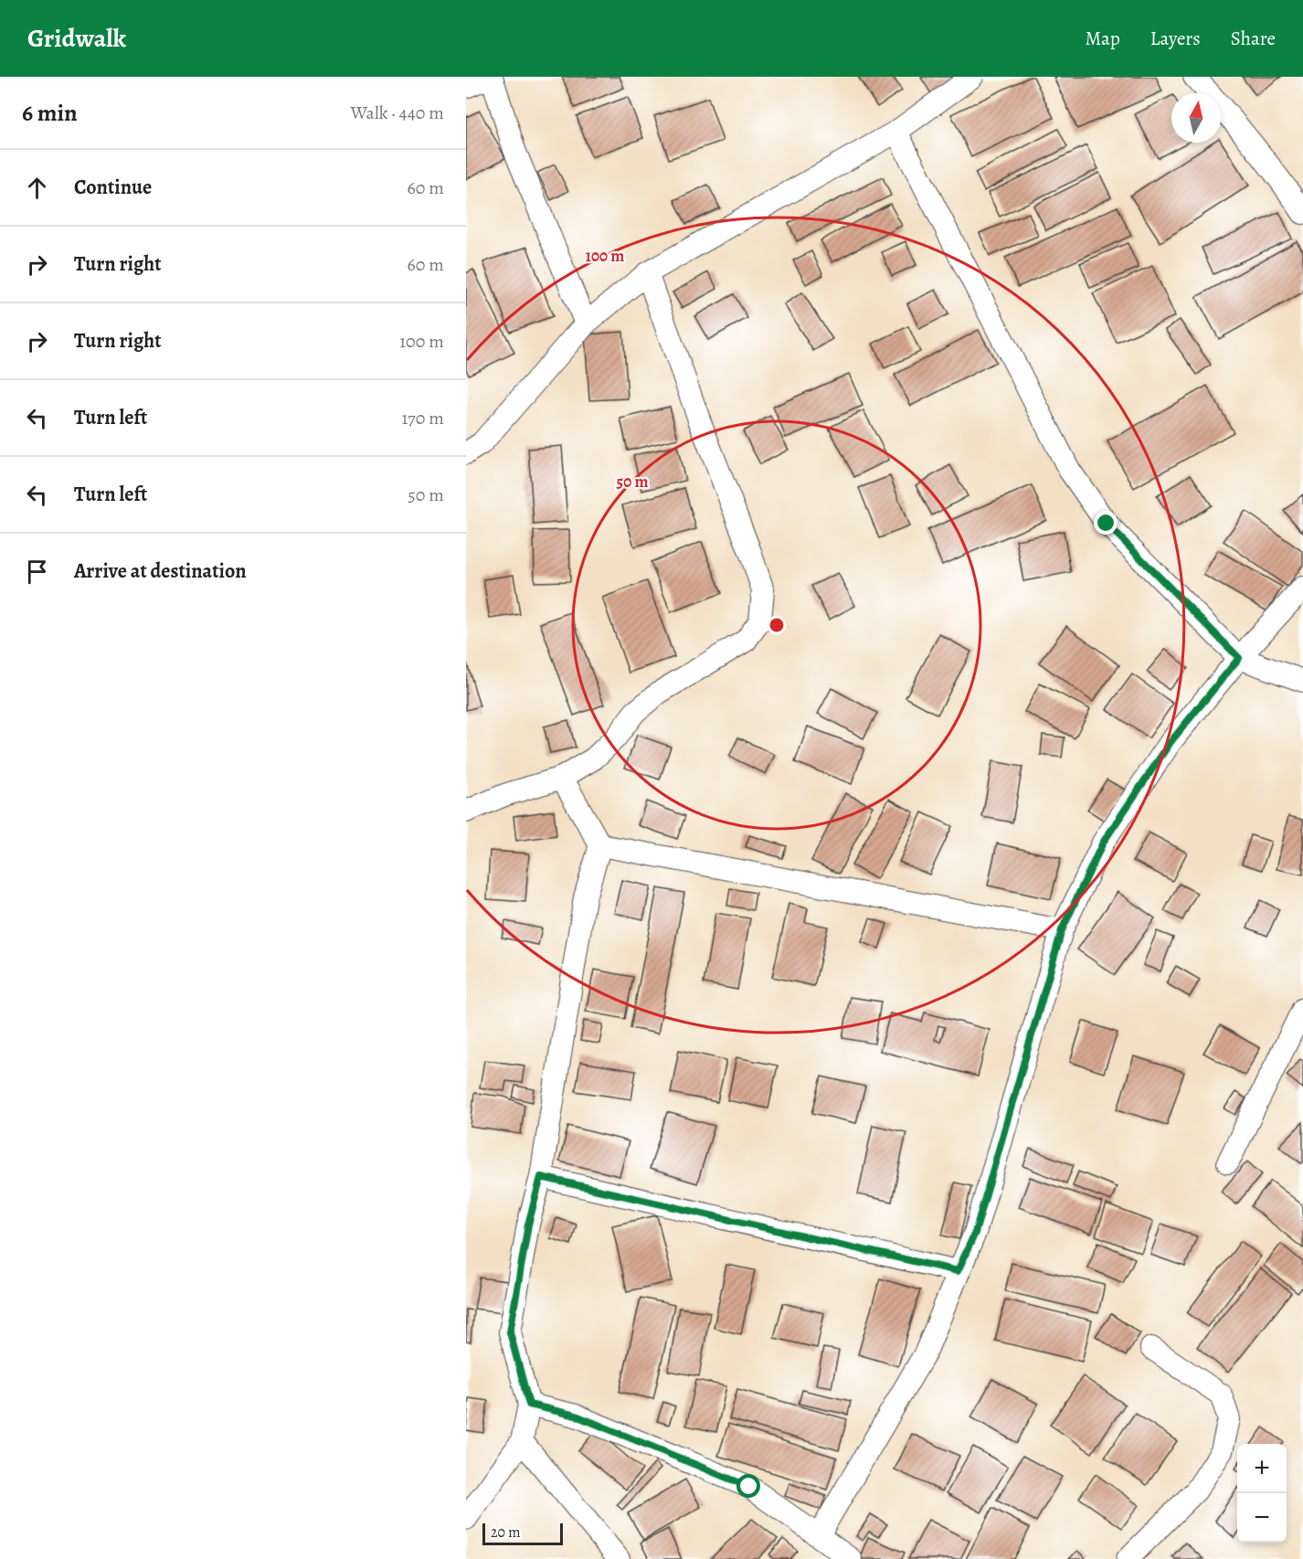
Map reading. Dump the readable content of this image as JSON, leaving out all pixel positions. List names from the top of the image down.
{
  "scale_bar": "20 m",
  "north": "top",
  "page": {
    "header": "Gridwalk",
    "nav": ["Map", "Layers", "Share"],
    "heading": ["6 min", "Walk · 440 m"],
    "list": [
      ["Continue", "60 m"],
      ["Turn right", "60 m"],
      ["Turn right", "100 m"],
      ["Turn left", "170 m"],
      ["Turn left", "50 m"],
      "Arrive at destination"
    ],
    "map_buttons": ["+", "−"],
    "scale": "20 m"
  },
  "rings": ["100 m", "50 m"]
}
